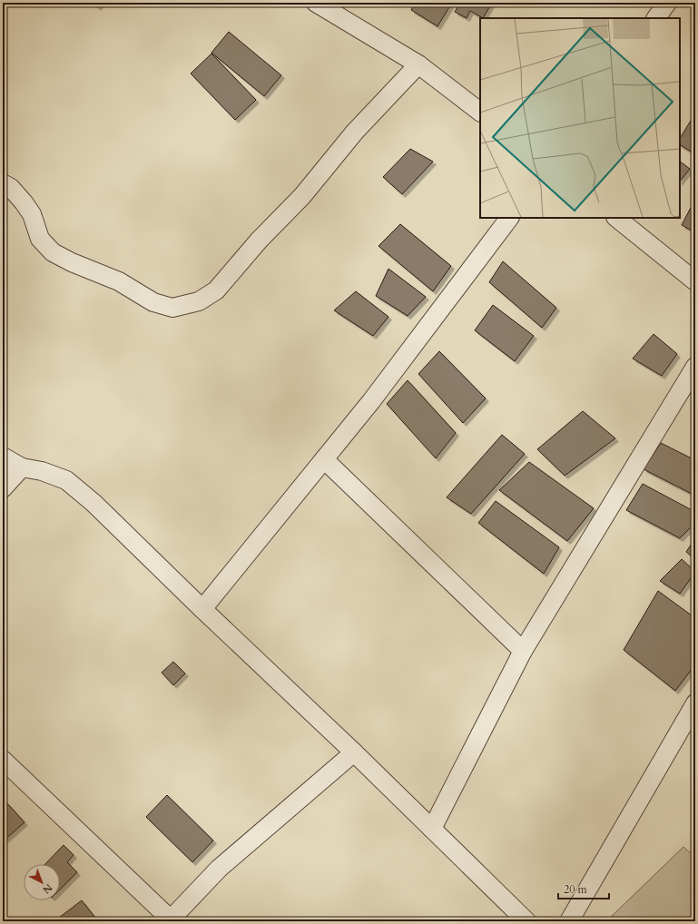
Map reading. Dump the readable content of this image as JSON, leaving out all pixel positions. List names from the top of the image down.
{
  "scale_bar": "20 m",
  "north": "bottom right"
}
